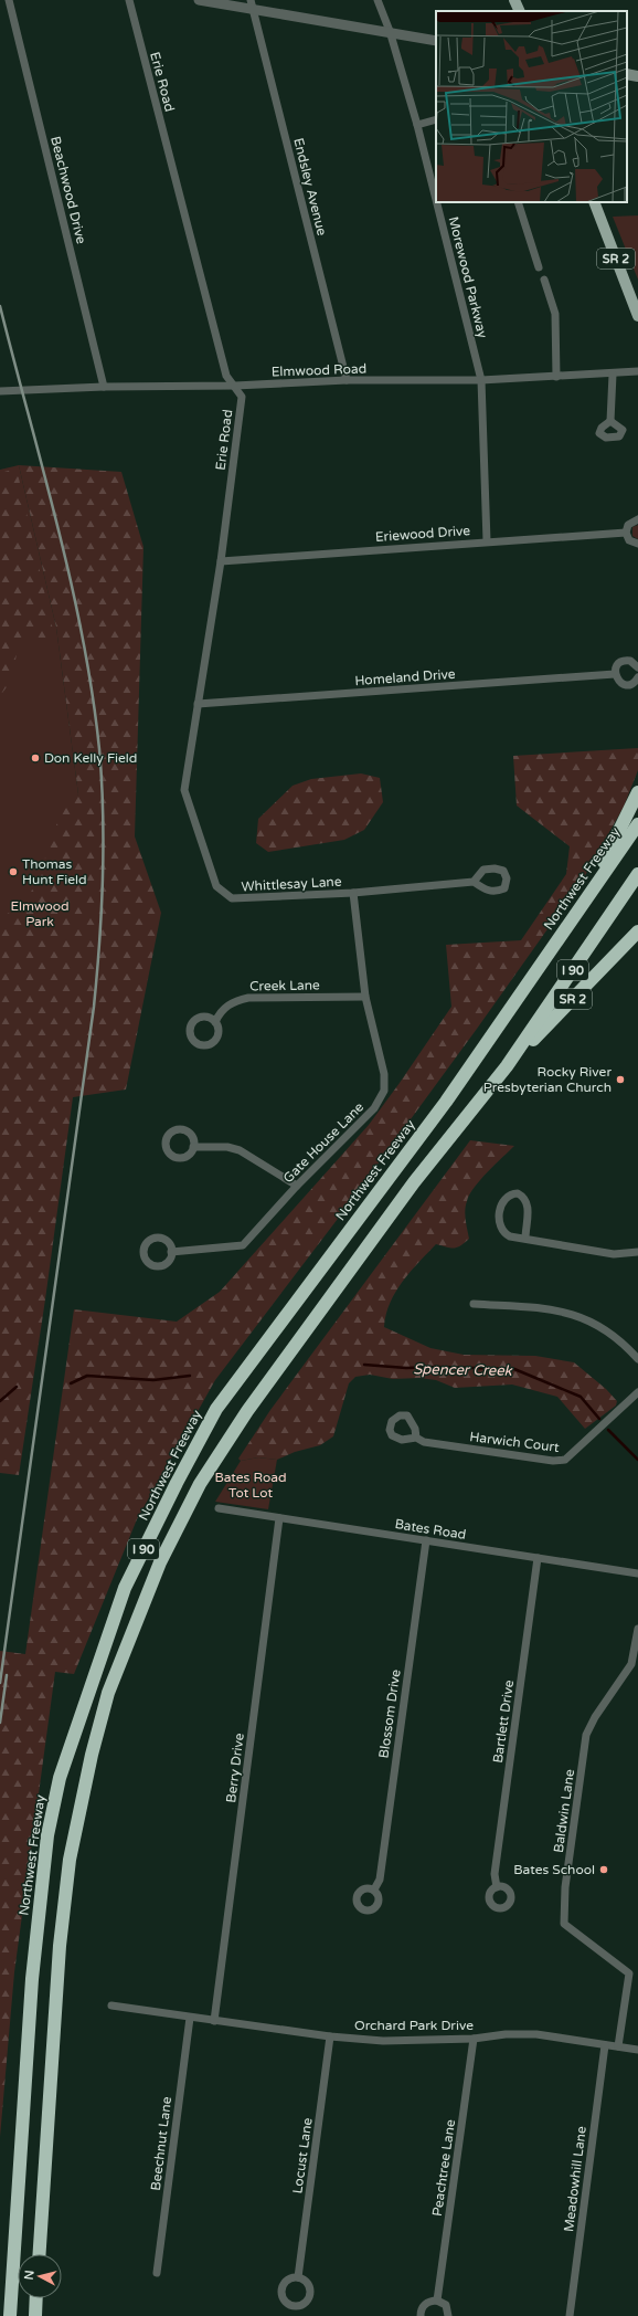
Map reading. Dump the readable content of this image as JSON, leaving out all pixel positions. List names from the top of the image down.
{
  "streets": {
    "highway": ["SR 2", "Northwest Freeway", "I 90"],
    "street": [
      "Erie Road",
      "Endsley Avenue",
      "Beachwood Drive",
      "Morewood Parkway",
      "Elmwood Road",
      "Eriewood Drive",
      "Homeland Drive",
      "Whittlesay Lane",
      "Creek Lane",
      "Gate House Lane",
      "Harwich Court",
      "Bates Road",
      "Blossom Drive",
      "Bartlett Drive",
      "Berry Drive",
      "Baldwin Lane",
      "Orchard Park Drive",
      "Beechnut Lane",
      "Locust Lane",
      "Peachtree Lane",
      "Meadowhill Lane"
    ]
  },
  "crossings": [
    ["Erie Road", "Elmwood Road"],
    ["Erie Road", "Eriewood Drive"],
    ["Erie Road", "Homeland Drive"],
    ["Erie Road", "Whittlesay Lane"],
    ["Endsley Avenue", "Elmwood Road"],
    ["Beachwood Drive", "Elmwood Road"],
    ["SR 2", "I 90"],
    ["Morewood Parkway", "Elmwood Road"],
    ["Morewood Parkway", "Eriewood Drive"],
    ["Whittlesay Lane", "Gate House Lane"],
    ["Creek Lane", "Gate House Lane"],
    ["Bates Road", "Blossom Drive"],
    ["Bates Road", "Bartlett Drive"],
    ["Bates Road", "Berry Drive"],
    ["Berry Drive", "Orchard Park Drive"],
    ["Baldwin Lane", "Orchard Park Drive"],
    ["Orchard Park Drive", "Beechnut Lane"],
    ["Orchard Park Drive", "Locust Lane"],
    ["Orchard Park Drive", "Peachtree Lane"],
    ["Orchard Park Drive", "Meadowhill Lane"]
  ],
  "water": ["Spencer Creek"],
  "parks": ["Elmwood Park", "Bates Road Tot Lot"],
  "places": [
    "Don Kelly Field",
    "Thomas Hunt Field",
    "Rocky River Presbyterian Church",
    "Bates School"
  ],
  "north": "left"
}
